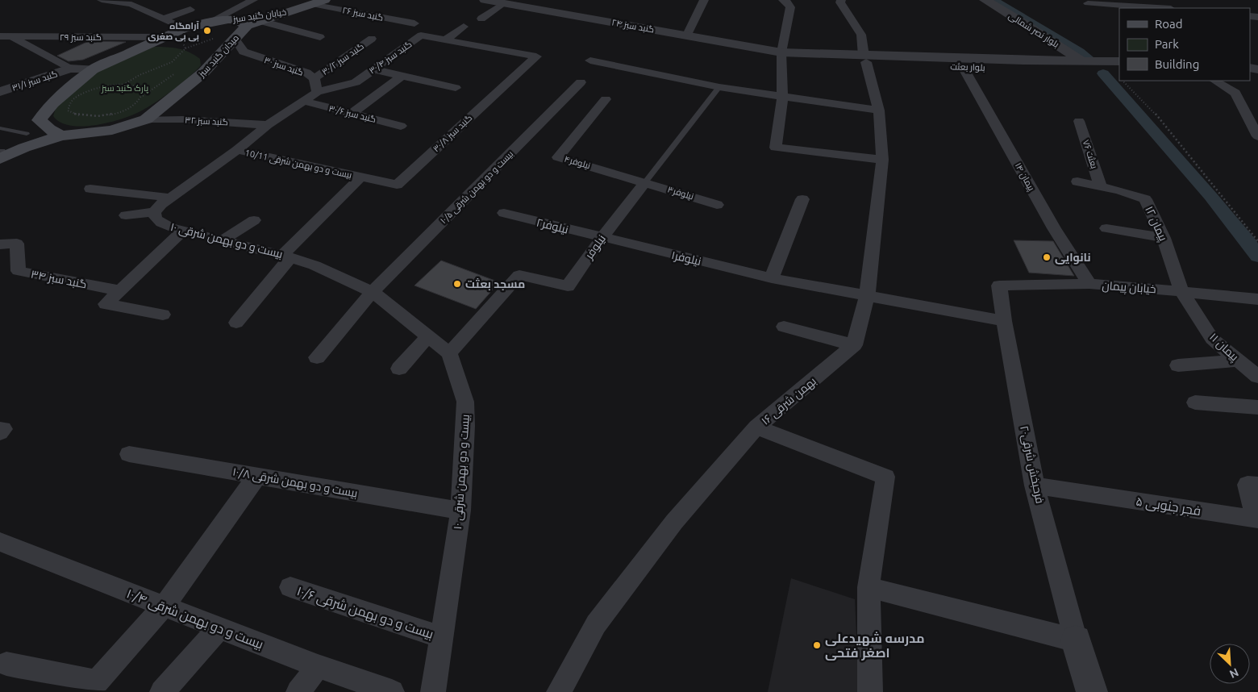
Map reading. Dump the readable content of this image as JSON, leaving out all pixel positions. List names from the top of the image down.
{
  "streets": {
    "main road": ["خیابان گنبد سبز", "میدان گنبد سبز"],
    "street": [
      "گنبد سبز ۲۶",
      "گنبد سبز ۲۴",
      "بلوار نصر شمالی",
      "گنبد سبز ۲۹",
      "گنبد سبز ۳۰/۴",
      "گنبد سبز ۳۰/۲",
      "گنبد سبز ۳۰",
      "بلوار بعثت",
      "گنبد سبز ۳۱/۱",
      "گنبد سبز ۳۰/۶",
      "گنبد سبز ۳۲",
      "گنبد سبز ۳۰/۸",
      "بعثت ۷۶",
      "نیلوفر۴",
      "بیست و دو بهمن شرقی 10/11",
      "پیمان ۱۴",
      "بیست و دو بهمن شرقی ۱۰/۵",
      "نیلوفر۳",
      "پیمان ۱۲",
      "نیلوفر۲",
      "بیست و دو بهمن شرقی ۱۰",
      "نیلوفر",
      "نیلوفر۱",
      "گنبد سبز ۳۴",
      "خیابان پیمان",
      "پیمان ۱۱",
      "بهمن شرقی ۱۶",
      "فرحبخش شرقی۲۰",
      "بیست و دو بهمن شرقی ۱۰/۸",
      "فجر جنوبی ۵",
      "بیست و دو بهمن شرقی ۱۰/۶",
      "بیست و دو بهمن شرقی ۱۰/۴"
    ]
  },
  "crossings": [
    ["گنبد سبز ۲۶", "خیابان گنبد سبز"],
    ["خیابان گنبد سبز", "میدان گنبد سبز"],
    ["گنبد سبز ۲۴", "بلوار بعثت"],
    ["بلوار نصر شمالی", "بلوار بعثت"],
    ["گنبد سبز ۲۹", "میدان گنبد سبز"],
    ["میدان گنبد سبز", "گنبد سبز ۳۰"],
    ["میدان گنبد سبز", "گنبد سبز ۳۲"],
    ["گنبد سبز ۳۰/۴", "گنبد سبز ۳۰"],
    ["گنبد سبز ۳۰/۴", "گنبد سبز ۳۰/۸"],
    ["گنبد سبز ۳۰/۲", "گنبد سبز ۳۰"],
    ["بلوار بعثت", "پیمان ۱۴"],
    ["گنبد سبز ۳۰/۸", "بیست و دو بهمن شرقی 10/11"],
    ["بعثت ۷۶", "پیمان ۱۲"],
    ["نیلوفر۴", "نیلوفر۳"],
    ["نیلوفر۴", "نیلوفر"],
    ["پیمان ۱۴", "خیابان پیمان"],
    ["بیست و دو بهمن شرقی ۱۰/۵", "بیست و دو بهمن شرقی ۱۰"],
    ["نیلوفر۳", "نیلوفر"],
    ["پیمان ۱۲", "خیابان پیمان"],
    ["پیمان ۱۲", "پیمان ۱۱"],
    ["نیلوفر۲", "نیلوفر"],
    ["نیلوفر۲", "نیلوفر۱"],
    ["بیست و دو بهمن شرقی ۱۰", "نیلوفر"],
    ["بیست و دو بهمن شرقی ۱۰", "بیست و دو بهمن شرقی ۱۰/۸"],
    ["بیست و دو بهمن شرقی ۱۰", "بیست و دو بهمن شرقی ۱۰/۶"],
    ["نیلوفر", "نیلوفر۱"],
    ["نیلوفر۱", "فرحبخش شرقی۲۰"],
    ["خیابان پیمان", "پیمان ۱۱"],
    ["خیابان پیمان", "فرحبخش شرقی۲۰"],
    ["فرحبخش شرقی۲۰", "فجر جنوبی ۵"]
  ],
  "parks": ["پارک گنبد سبز"],
  "places": [
    "آرامگاه بی بی صغری",
    "نانوایی",
    "مسجد بعثت",
    "مدرسه شهیدعلی اصغر فتحی"
  ],
  "legend": ["Road", "Park", "Building"],
  "north": "bottom right"
}
